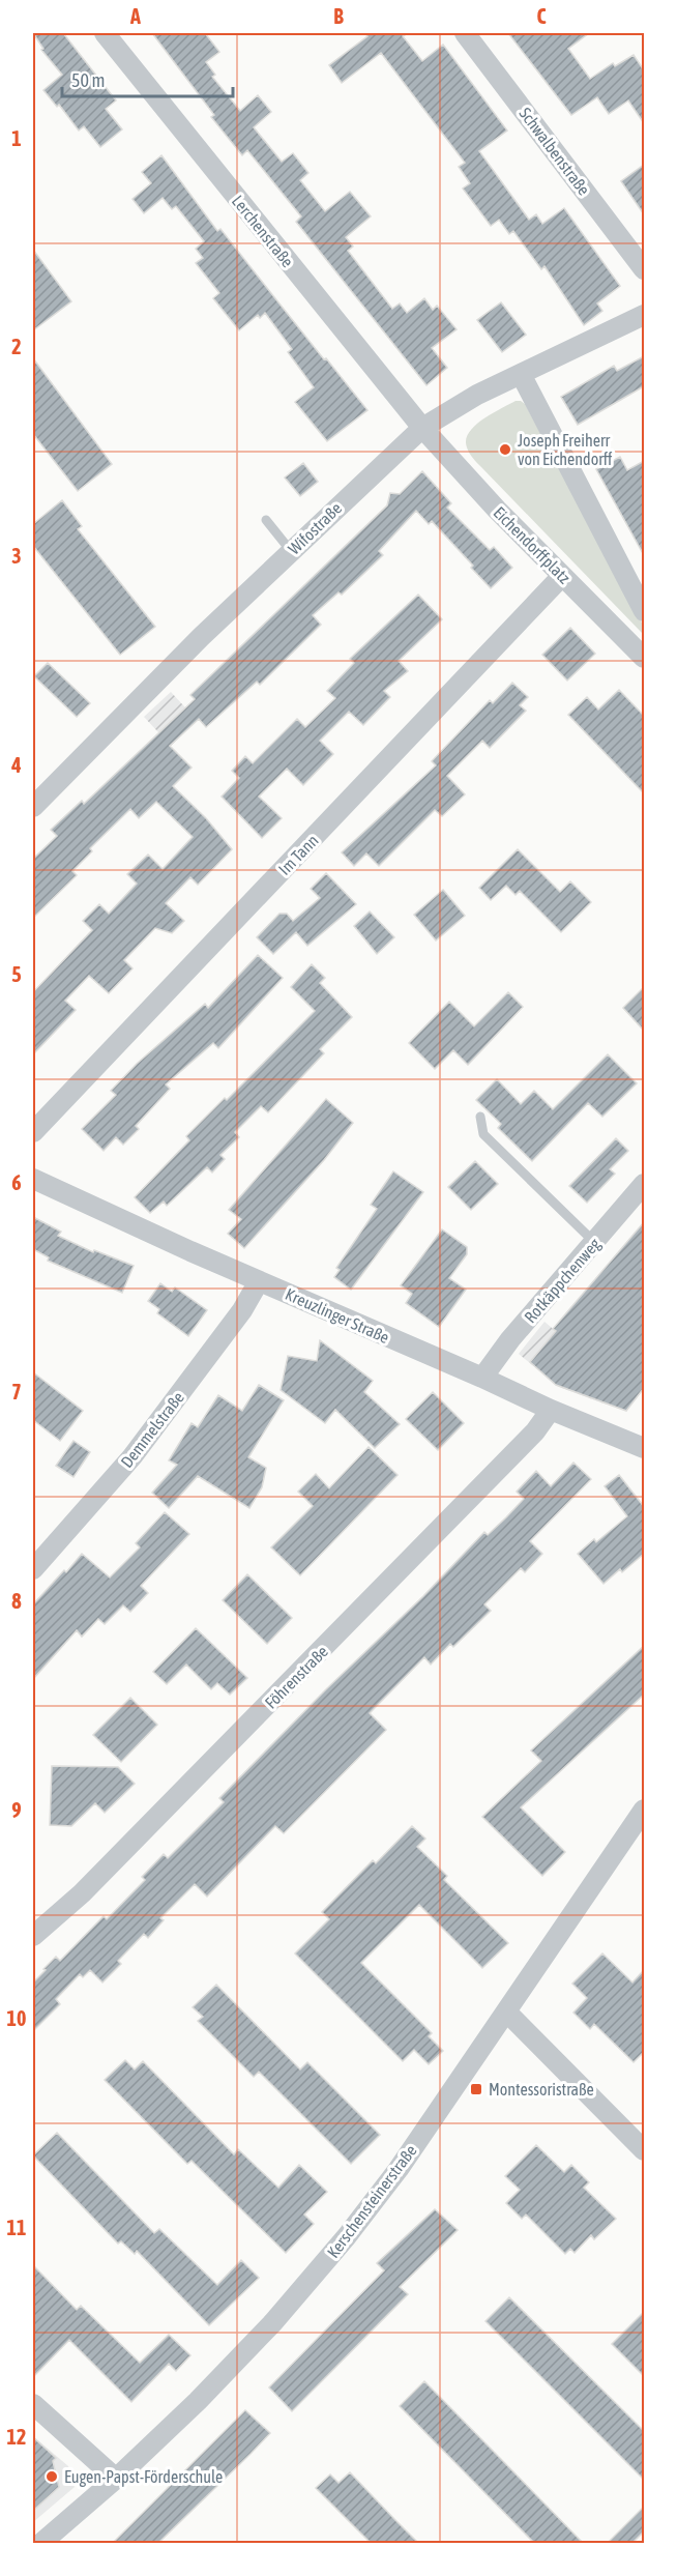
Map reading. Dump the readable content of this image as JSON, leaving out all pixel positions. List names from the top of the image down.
{
  "streets": {
    "street": [
      "Schwalbenstraße",
      "Lerchenstraße",
      "Wifostraße",
      "Eichendorffplatz",
      "Im Tann",
      "Rotkäppchenweg",
      "Kreuzlinger Straße",
      "Demmelstraße",
      "Föhrenstraße",
      "Kerschensteinerstraße"
    ]
  },
  "crossings": [
    ["Lerchenstraße", "Wifostraße"],
    ["Lerchenstraße", "Eichendorffplatz"],
    ["Wifostraße", "Eichendorffplatz"],
    ["Eichendorffplatz", "Im Tann"],
    ["Rotkäppchenweg", "Kreuzlinger Straße"],
    ["Kreuzlinger Straße", "Demmelstraße"],
    ["Kreuzlinger Straße", "Föhrenstraße"]
  ],
  "places": {
    "other": ["Joseph Freiherr von Eichendorff", "Eugen-Papst-Förderschule"],
    "transit": ["Montessoristraße"]
  },
  "scale_bar": "50 m",
  "grid": {
    "columns": ["A", "B", "C"],
    "rows": [
      "1",
      "2",
      "3",
      "4",
      "5",
      "6",
      "7",
      "8",
      "9",
      "10",
      "11",
      "12"
    ]
  }
}
